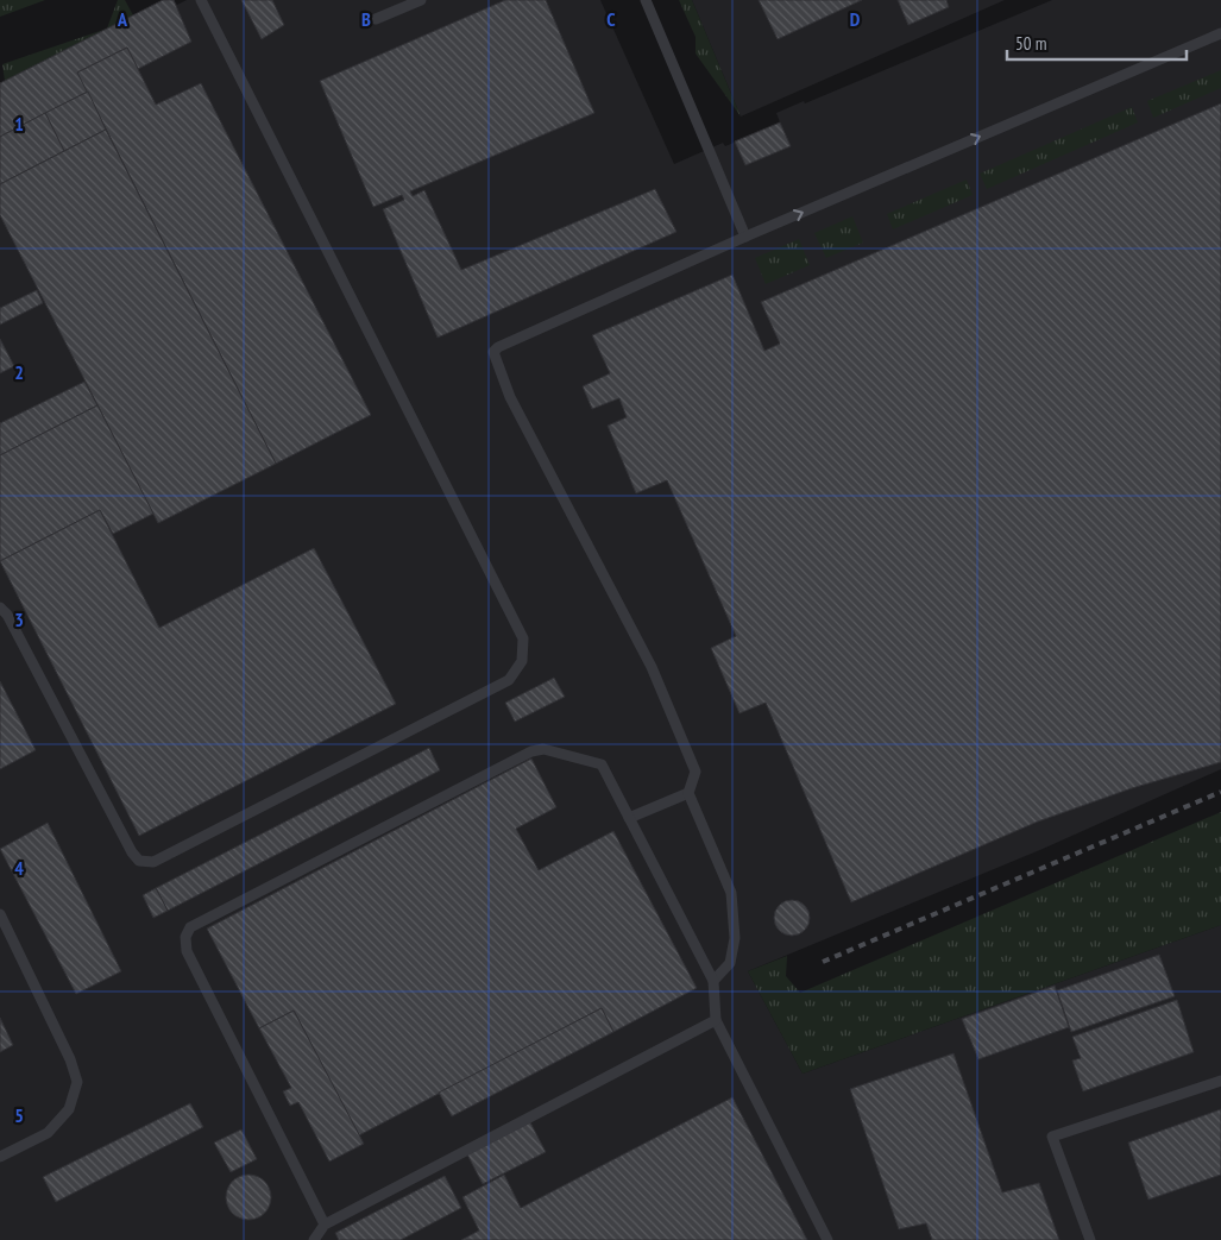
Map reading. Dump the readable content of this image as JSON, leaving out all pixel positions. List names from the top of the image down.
{
  "scale_bar": "50 m",
  "grid": {
    "columns": [
      "A",
      "B",
      "C",
      "D"
    ],
    "rows": [
      "1",
      "2",
      "3",
      "4",
      "5"
    ]
  }
}
